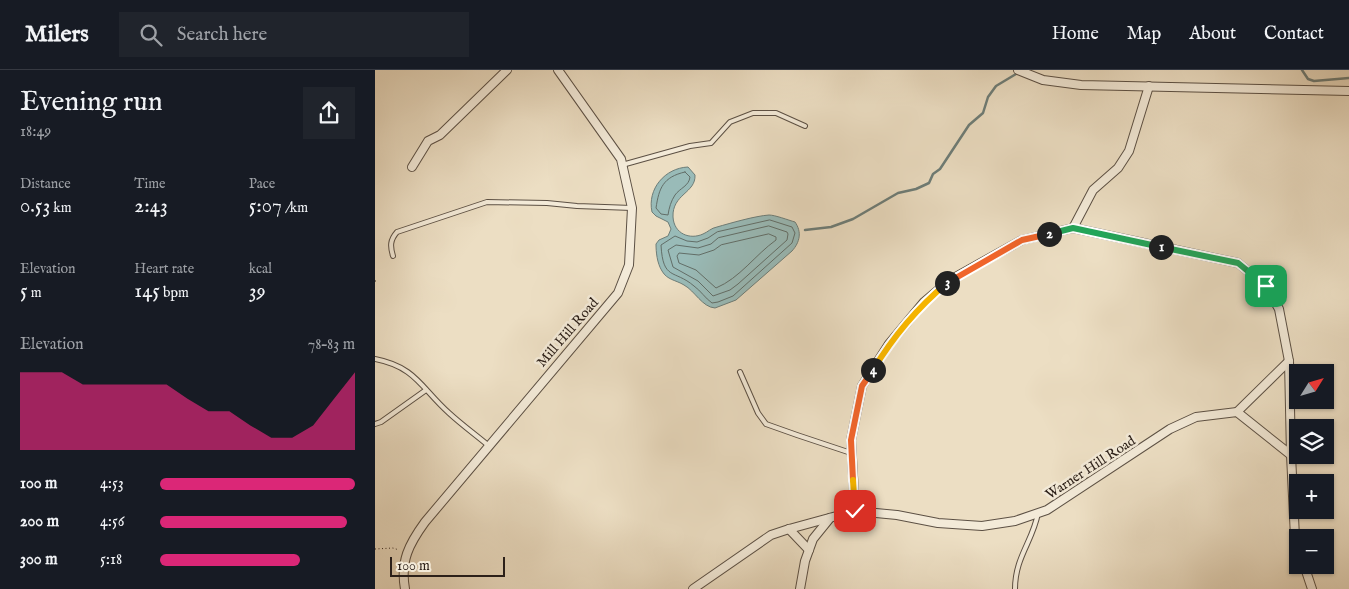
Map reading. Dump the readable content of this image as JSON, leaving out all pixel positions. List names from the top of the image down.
{
  "streets": {
    "street": ["Mill Hill Road", "Warner Hill Road"]
  },
  "scale_bar": "100 m",
  "north": "top right",
  "page": {
    "header": "Milers",
    "search": "Search here",
    "nav": [
      "Home",
      "Map",
      "About",
      "Contact"
    ],
    "heading": ["Evening run", "18:49"],
    "stats": [
      ["Distance", "0.53 km"],
      ["Time", "2:43"],
      ["Pace", "5:07 /km"],
      ["Elevation", "5 m"],
      ["Heart rate", "145 bpm"],
      ["kcal", "39"]
    ],
    "pins": [
      "2",
      "1",
      "3",
      "4"
    ],
    "chart": ["Elevation", "78–83 m"],
    "map_buttons": ["+", "−"],
    "list": [
      {
        "name": "100 m",
        "note": "4:53"
      },
      {
        "name": "200 m",
        "note": "4:56"
      },
      {
        "name": "300 m",
        "note": "5:18"
      }
    ],
    "scale": "100 m"
  }
}
